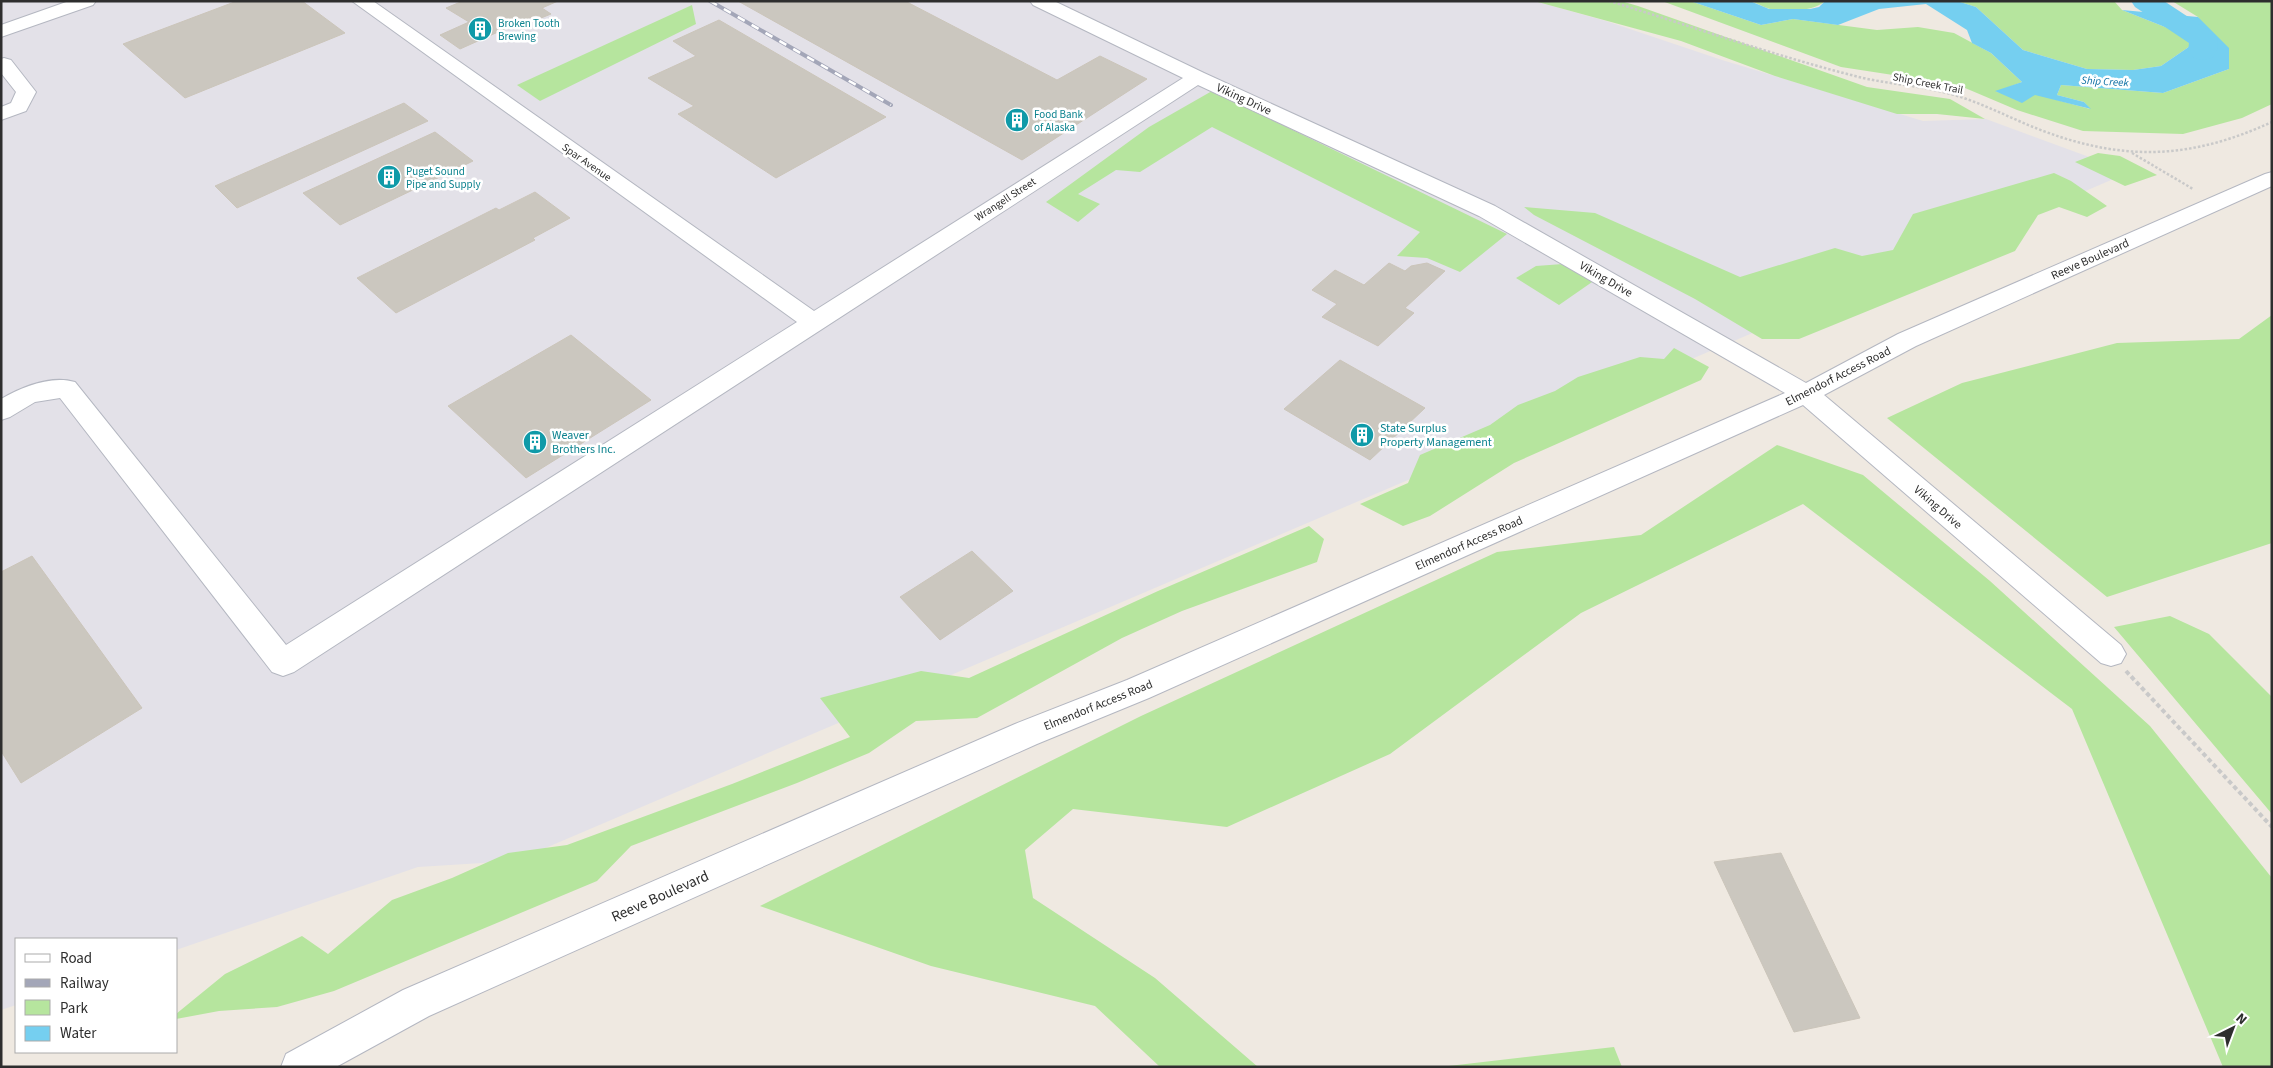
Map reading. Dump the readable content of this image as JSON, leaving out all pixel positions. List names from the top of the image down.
{
  "streets": {
    "street": [
      "Viking Drive",
      "Spar Avenue",
      "Wrangell Street",
      "Reeve Boulevard",
      "Elmendorf Access Road"
    ],
    "path": ["Ship Creek Trail"]
  },
  "crossings": [
    ["Viking Drive", "Wrangell Street"],
    ["Viking Drive", "Elmendorf Access Road"],
    ["Spar Avenue", "Wrangell Street"],
    ["Reeve Boulevard", "Elmendorf Access Road"]
  ],
  "water": ["Ship Creek"],
  "places": {
    "building": [
      "Broken Tooth Brewing",
      "Food Bank of Alaska",
      "Puget Sound Pipe and Supply",
      "State Surplus Property Management",
      "Weaver Brothers Inc."
    ]
  },
  "legend": [
    "Road",
    "Railway",
    "Park",
    "Water"
  ],
  "north": "top right"
}
